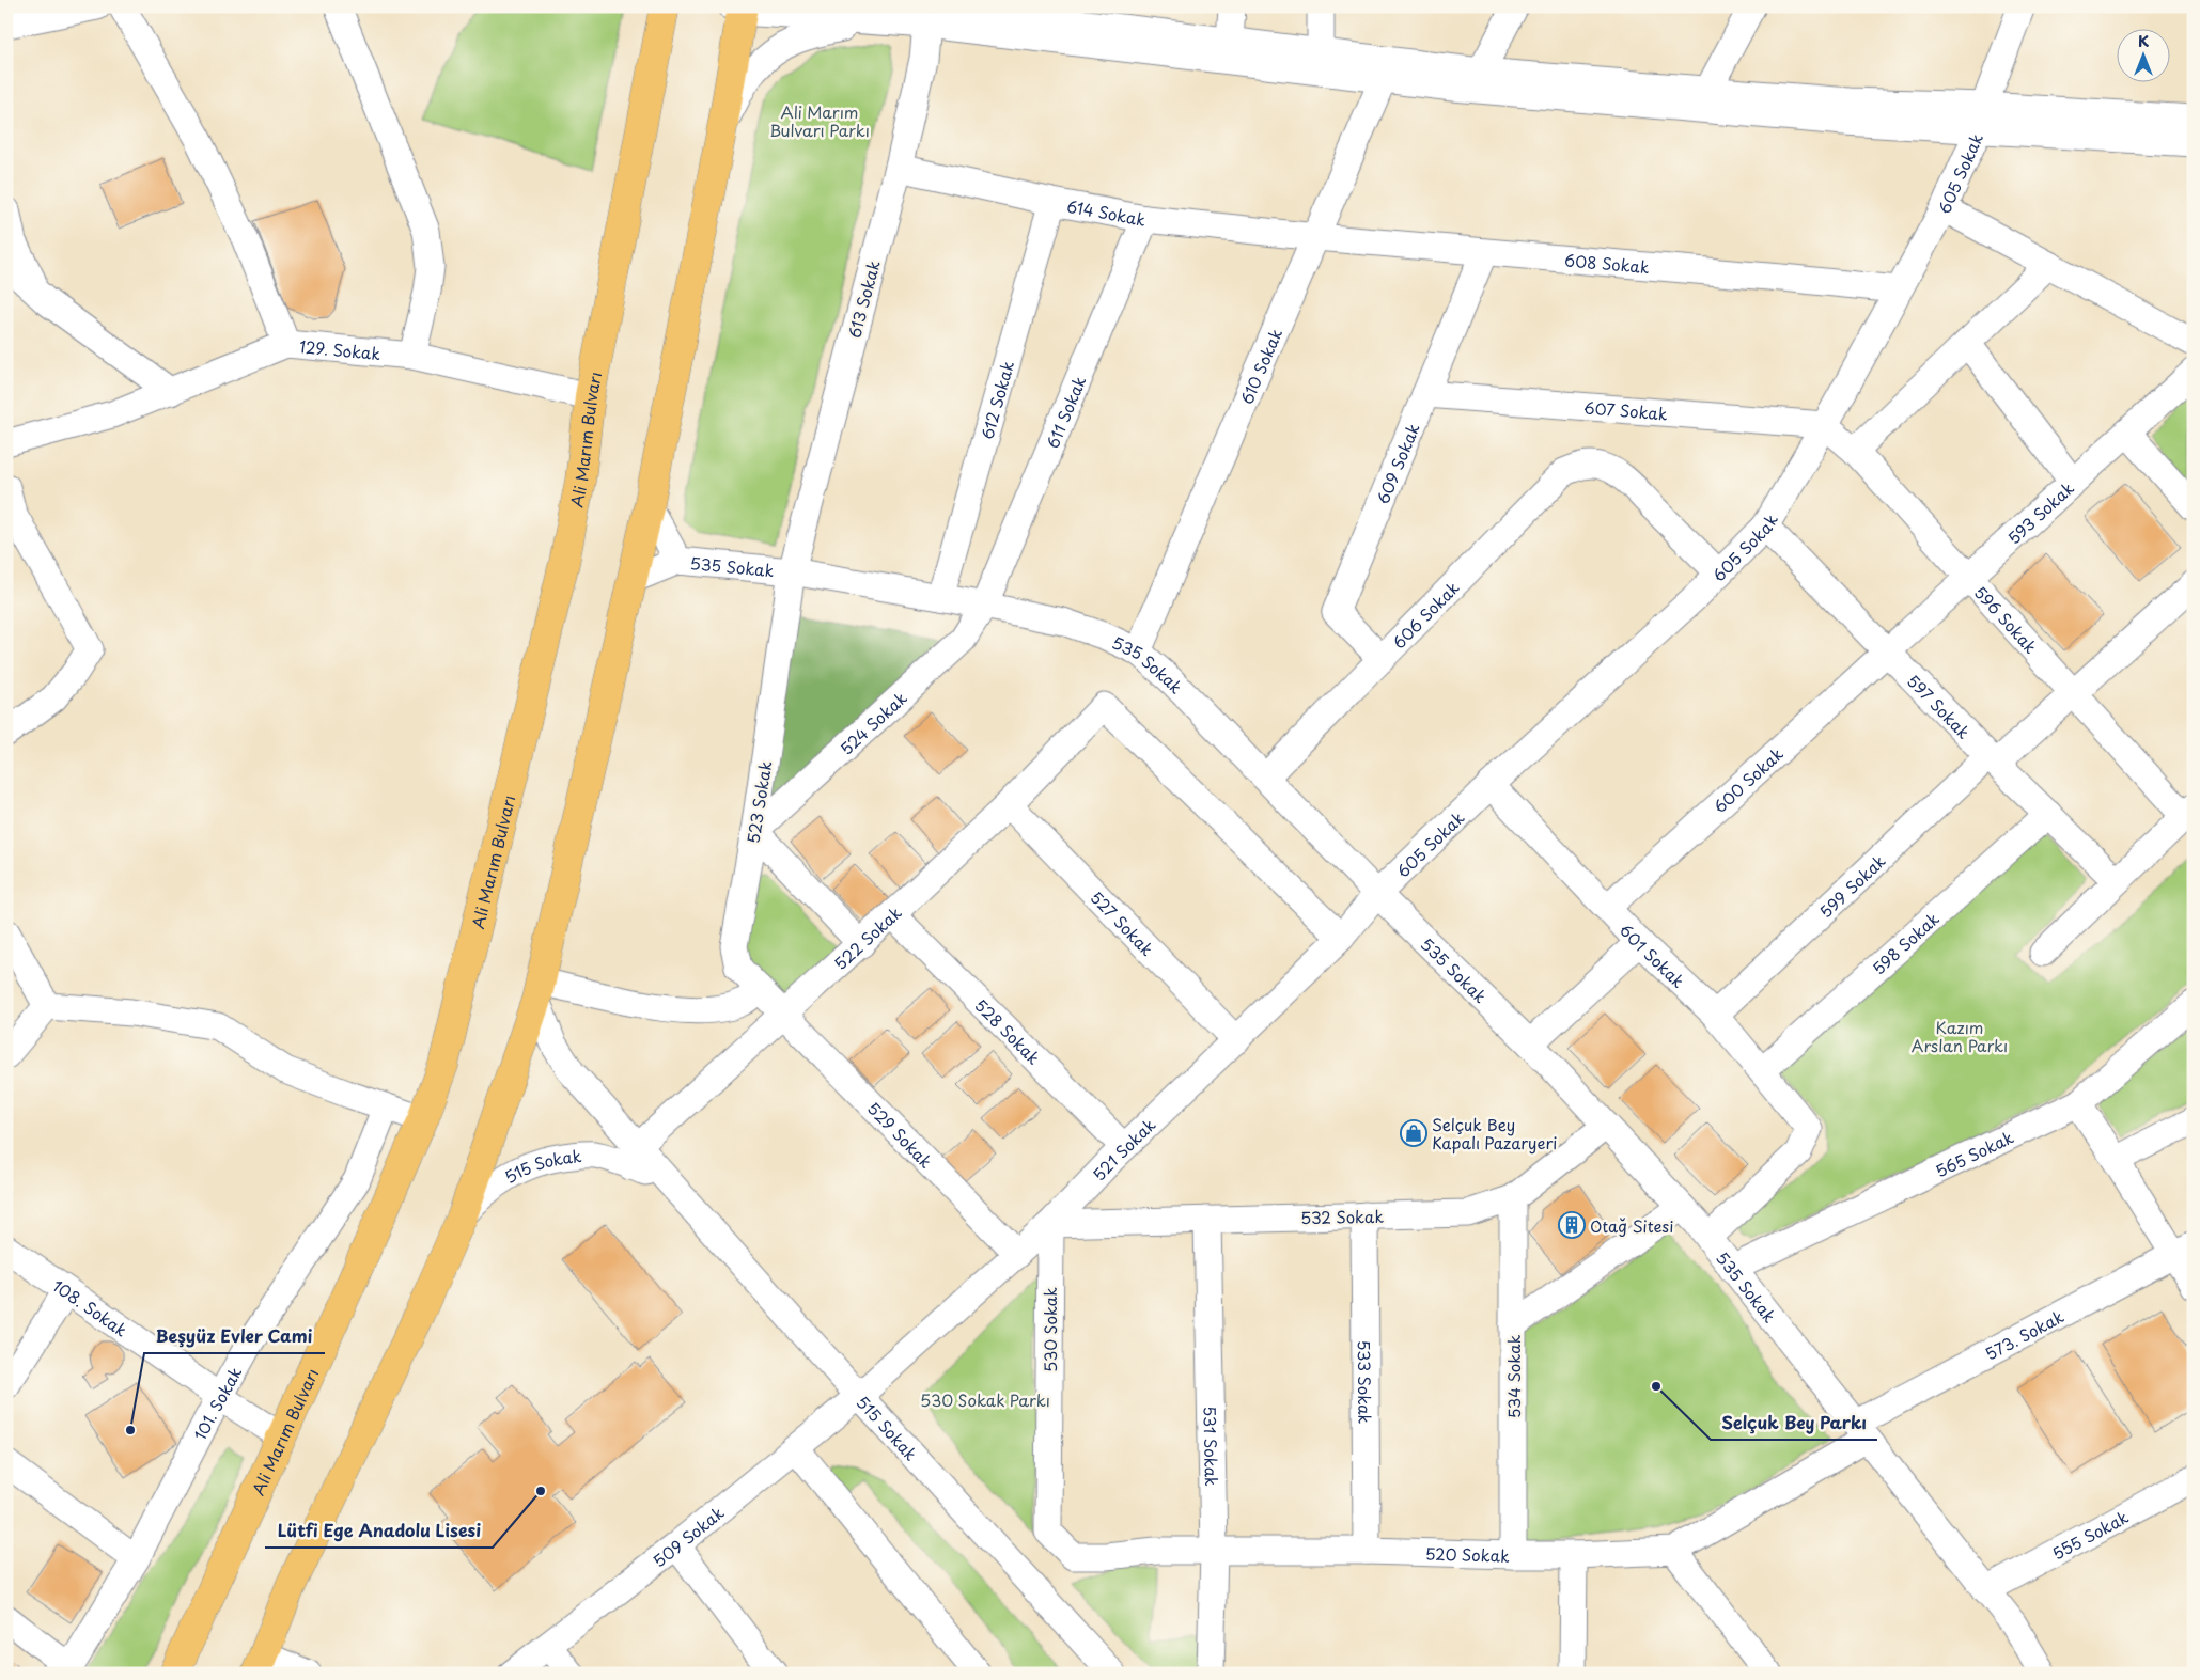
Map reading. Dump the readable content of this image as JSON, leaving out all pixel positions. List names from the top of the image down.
{
  "streets": {
    "main road": ["Ali Marım Bulvarı"],
    "street": [
      "605 Sokak",
      "614 Sokak",
      "608 Sokak",
      "613 Sokak",
      "129. Sokak",
      "610 Sokak",
      "612 Sokak",
      "607 Sokak",
      "611 Sokak",
      "609 Sokak",
      "593 Sokak",
      "535 Sokak",
      "606 Sokak",
      "596 Sokak",
      "597 Sokak",
      "524 Sokak",
      "600 Sokak",
      "523 Sokak",
      "599 Sokak",
      "527 Sokak",
      "522 Sokak",
      "598 Sokak",
      "601 Sokak",
      "528 Sokak",
      "529 Sokak",
      "521 Sokak",
      "565 Sokak",
      "515 Sokak",
      "532 Sokak",
      "108. Sokak",
      "530 Sokak",
      "573. Sokak",
      "534 Sokak",
      "533 Sokak",
      "101. Sokak",
      "531 Sokak",
      "555 Sokak",
      "509 Sokak",
      "520 Sokak"
    ]
  },
  "crossings": [
    ["605 Sokak", "608 Sokak"],
    ["605 Sokak", "607 Sokak"],
    ["605 Sokak", "535 Sokak"],
    ["605 Sokak", "606 Sokak"],
    ["605 Sokak", "596 Sokak"],
    ["605 Sokak", "597 Sokak"],
    ["605 Sokak", "601 Sokak"],
    ["605 Sokak", "521 Sokak"],
    ["614 Sokak", "608 Sokak"],
    ["614 Sokak", "613 Sokak"],
    ["614 Sokak", "610 Sokak"],
    ["614 Sokak", "612 Sokak"],
    ["614 Sokak", "611 Sokak"],
    ["608 Sokak", "610 Sokak"],
    ["608 Sokak", "609 Sokak"],
    ["613 Sokak", "535 Sokak"],
    ["613 Sokak", "523 Sokak"],
    ["129. Sokak", "Ali Marım Bulvarı"],
    ["610 Sokak", "535 Sokak"],
    ["612 Sokak", "535 Sokak"],
    ["607 Sokak", "609 Sokak"],
    ["607 Sokak", "596 Sokak"],
    ["611 Sokak", "535 Sokak"],
    ["611 Sokak", "524 Sokak"],
    ["Ali Marım Bulvarı", "108. Sokak"],
    ["609 Sokak", "606 Sokak"],
    ["593 Sokak", "596 Sokak"],
    ["593 Sokak", "597 Sokak"],
    ["593 Sokak", "600 Sokak"],
    ["535 Sokak", "606 Sokak"],
    ["535 Sokak", "524 Sokak"],
    ["535 Sokak", "523 Sokak"],
    ["535 Sokak", "601 Sokak"],
    ["535 Sokak", "521 Sokak"],
    ["535 Sokak", "565 Sokak"],
    ["535 Sokak", "532 Sokak"],
    ["535 Sokak", "573. Sokak"],
    ["535 Sokak", "555 Sokak"],
    ["535 Sokak", "520 Sokak"],
    ["596 Sokak", "599 Sokak"],
    ["597 Sokak", "600 Sokak"],
    ["597 Sokak", "599 Sokak"],
    ["597 Sokak", "598 Sokak"],
    ["524 Sokak", "523 Sokak"],
    ["600 Sokak", "601 Sokak"],
    ["523 Sokak", "522 Sokak"],
    ["523 Sokak", "529 Sokak"],
    ["599 Sokak", "601 Sokak"],
    ["527 Sokak", "522 Sokak"],
    ["527 Sokak", "521 Sokak"],
    ["522 Sokak", "528 Sokak"],
    ["522 Sokak", "529 Sokak"],
    ["522 Sokak", "521 Sokak"],
    ["522 Sokak", "515 Sokak"],
    ["598 Sokak", "601 Sokak"],
    ["528 Sokak", "521 Sokak"],
    ["529 Sokak", "521 Sokak"],
    ["521 Sokak", "515 Sokak"],
    ["521 Sokak", "532 Sokak"],
    ["521 Sokak", "530 Sokak"],
    ["521 Sokak", "509 Sokak"],
    ["515 Sokak", "509 Sokak"],
    ["532 Sokak", "530 Sokak"],
    ["532 Sokak", "534 Sokak"],
    ["532 Sokak", "533 Sokak"],
    ["532 Sokak", "531 Sokak"],
    ["108. Sokak", "101. Sokak"],
    ["530 Sokak", "520 Sokak"],
    ["573. Sokak", "520 Sokak"],
    ["534 Sokak", "520 Sokak"],
    ["533 Sokak", "520 Sokak"],
    ["531 Sokak", "520 Sokak"]
  ],
  "parks": ["Ali Marım Bulvarı Parkı", "Kazım Arslan Parkı", "530 Sokak Parkı"],
  "places": {
    "shop": ["Selçuk Bey Kapalı Pazaryeri"],
    "building": ["Otağ Sitesi"],
    "other": ["Selçuk Bey Parkı", "Beşyüz Evler Cami", "Lütfi Ege Anadolu Lisesi"]
  },
  "north": "top"
}
